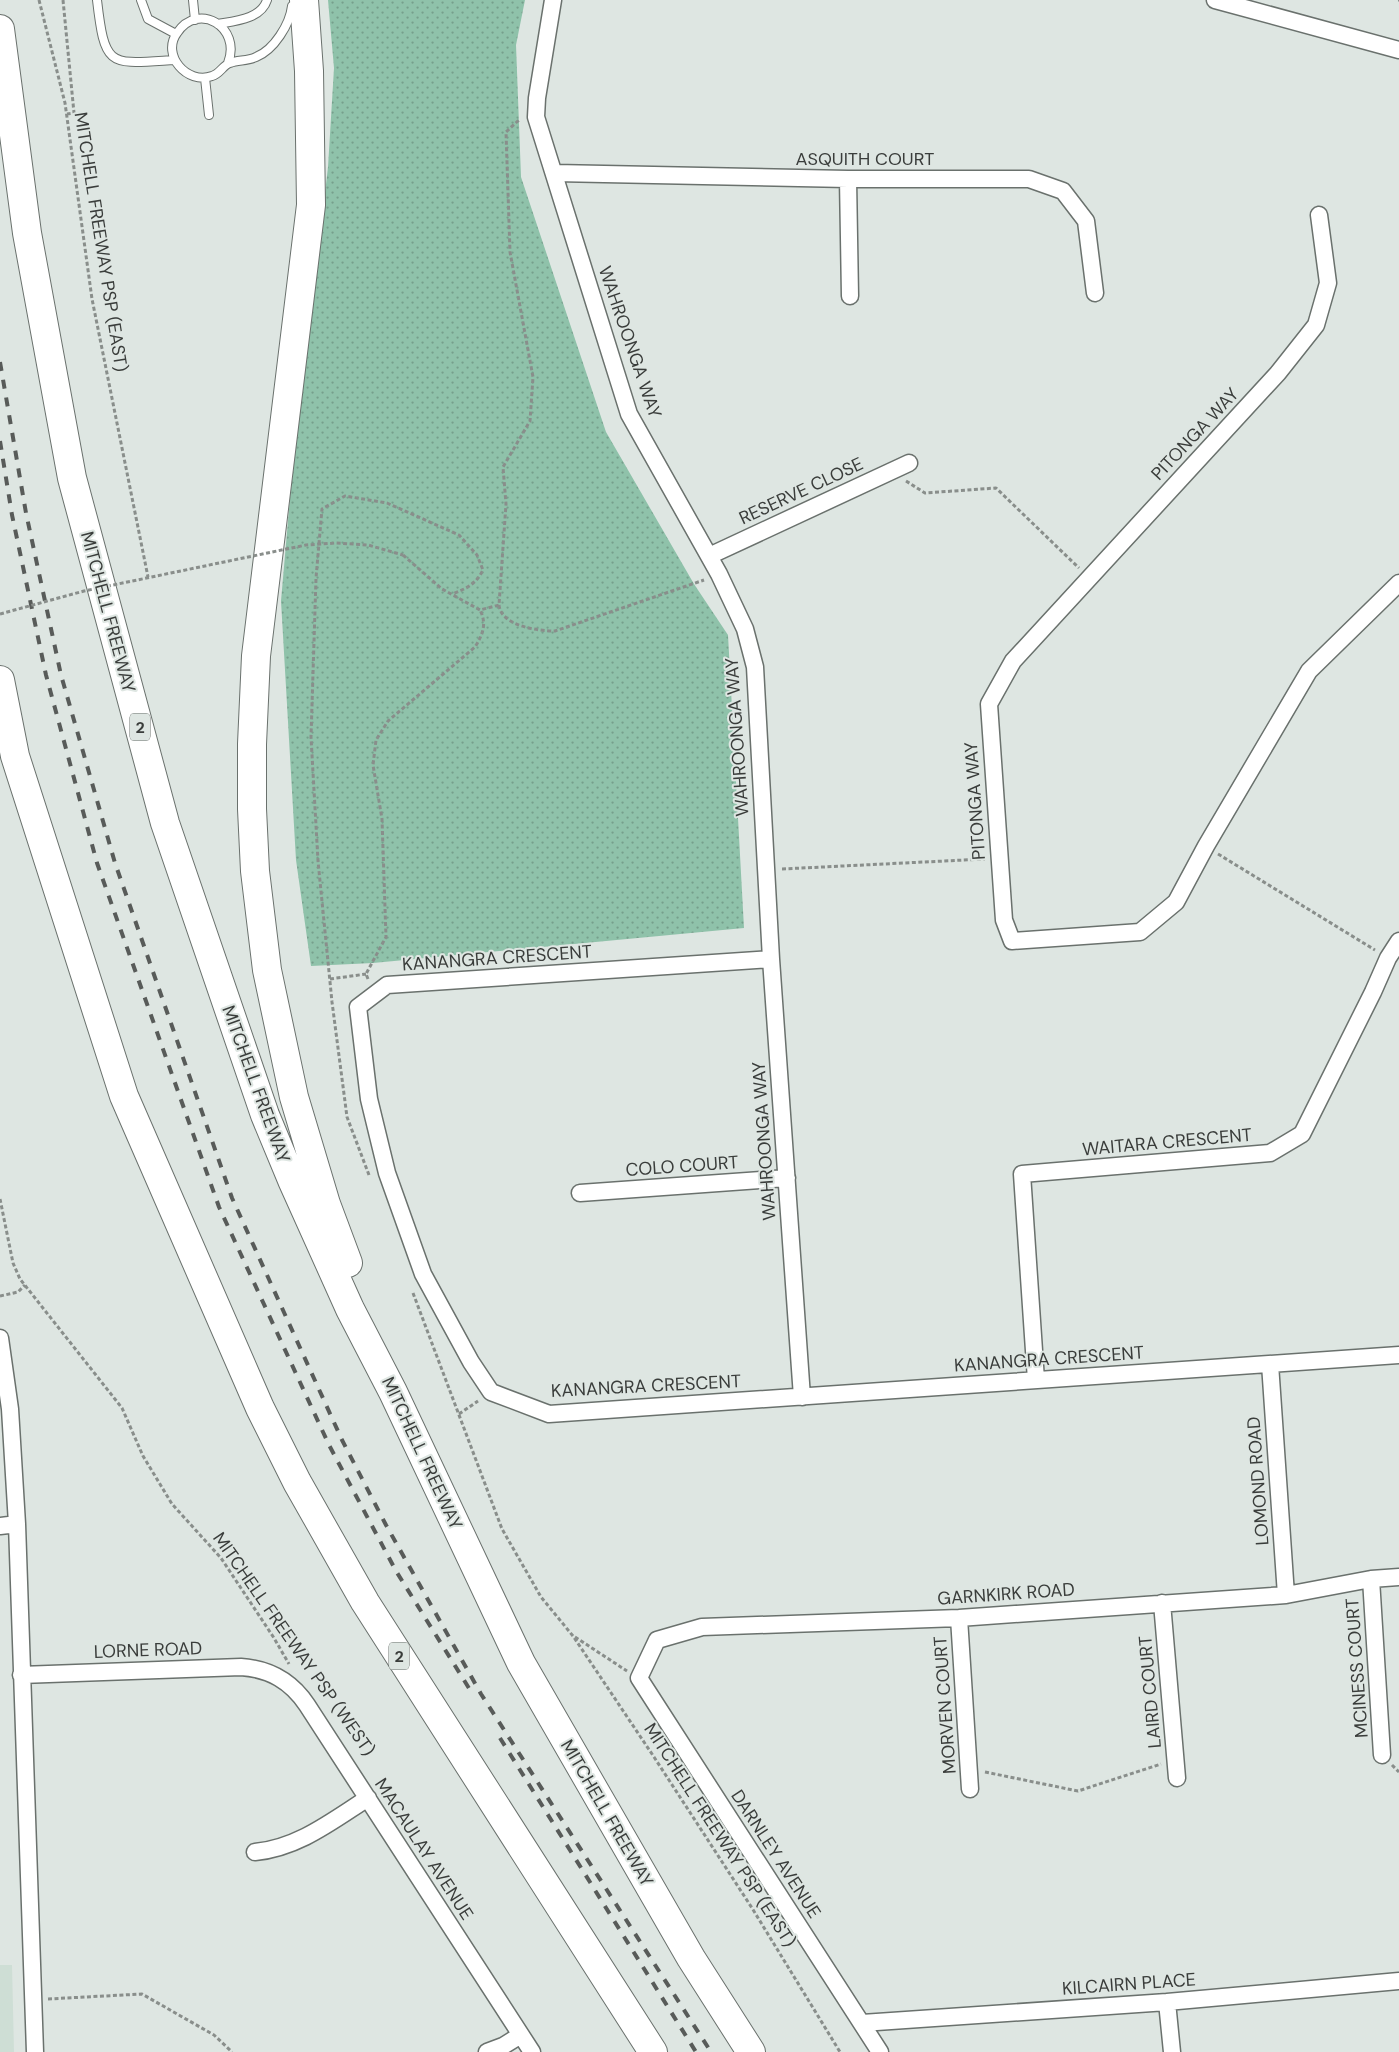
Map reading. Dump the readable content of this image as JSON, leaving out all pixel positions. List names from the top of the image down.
{
  "streets": {
    "highway": ["MITCHELL FREEWAY", "2"],
    "street": [
      "ASQUITH COURT",
      "WAHROONGA WAY",
      "PITONGA WAY",
      "RESERVE CLOSE",
      "KANANGRA CRESCENT",
      "WAITARA CRESCENT",
      "COLO COURT",
      "LOMOND ROAD",
      "GARNKIRK ROAD",
      "LORNE ROAD",
      "MCINESS COURT",
      "LAIRD COURT",
      "MORVEN COURT",
      "MACAULAY AVENUE",
      "DARNLEY AVENUE",
      "KILCAIRN PLACE"
    ],
    "path": ["MITCHELL FREEWAY PSP (EAST)", "MITCHELL FREEWAY PSP (WEST)"]
  },
  "crossings": [
    ["ASQUITH COURT", "WAHROONGA WAY"],
    ["MITCHELL FREEWAY PSP (EAST)", "GARNKIRK ROAD"],
    ["MITCHELL FREEWAY PSP (EAST)", "DARNLEY AVENUE"],
    ["WAHROONGA WAY", "RESERVE CLOSE"],
    ["WAHROONGA WAY", "KANANGRA CRESCENT"],
    ["WAHROONGA WAY", "COLO COURT"],
    ["KANANGRA CRESCENT", "WAITARA CRESCENT"],
    ["KANANGRA CRESCENT", "LOMOND ROAD"],
    ["LOMOND ROAD", "GARNKIRK ROAD"],
    ["GARNKIRK ROAD", "MCINESS COURT"],
    ["GARNKIRK ROAD", "LAIRD COURT"],
    ["GARNKIRK ROAD", "MORVEN COURT"],
    ["GARNKIRK ROAD", "DARNLEY AVENUE"],
    ["LORNE ROAD", "MACAULAY AVENUE"],
    ["DARNLEY AVENUE", "KILCAIRN PLACE"]
  ]
}
